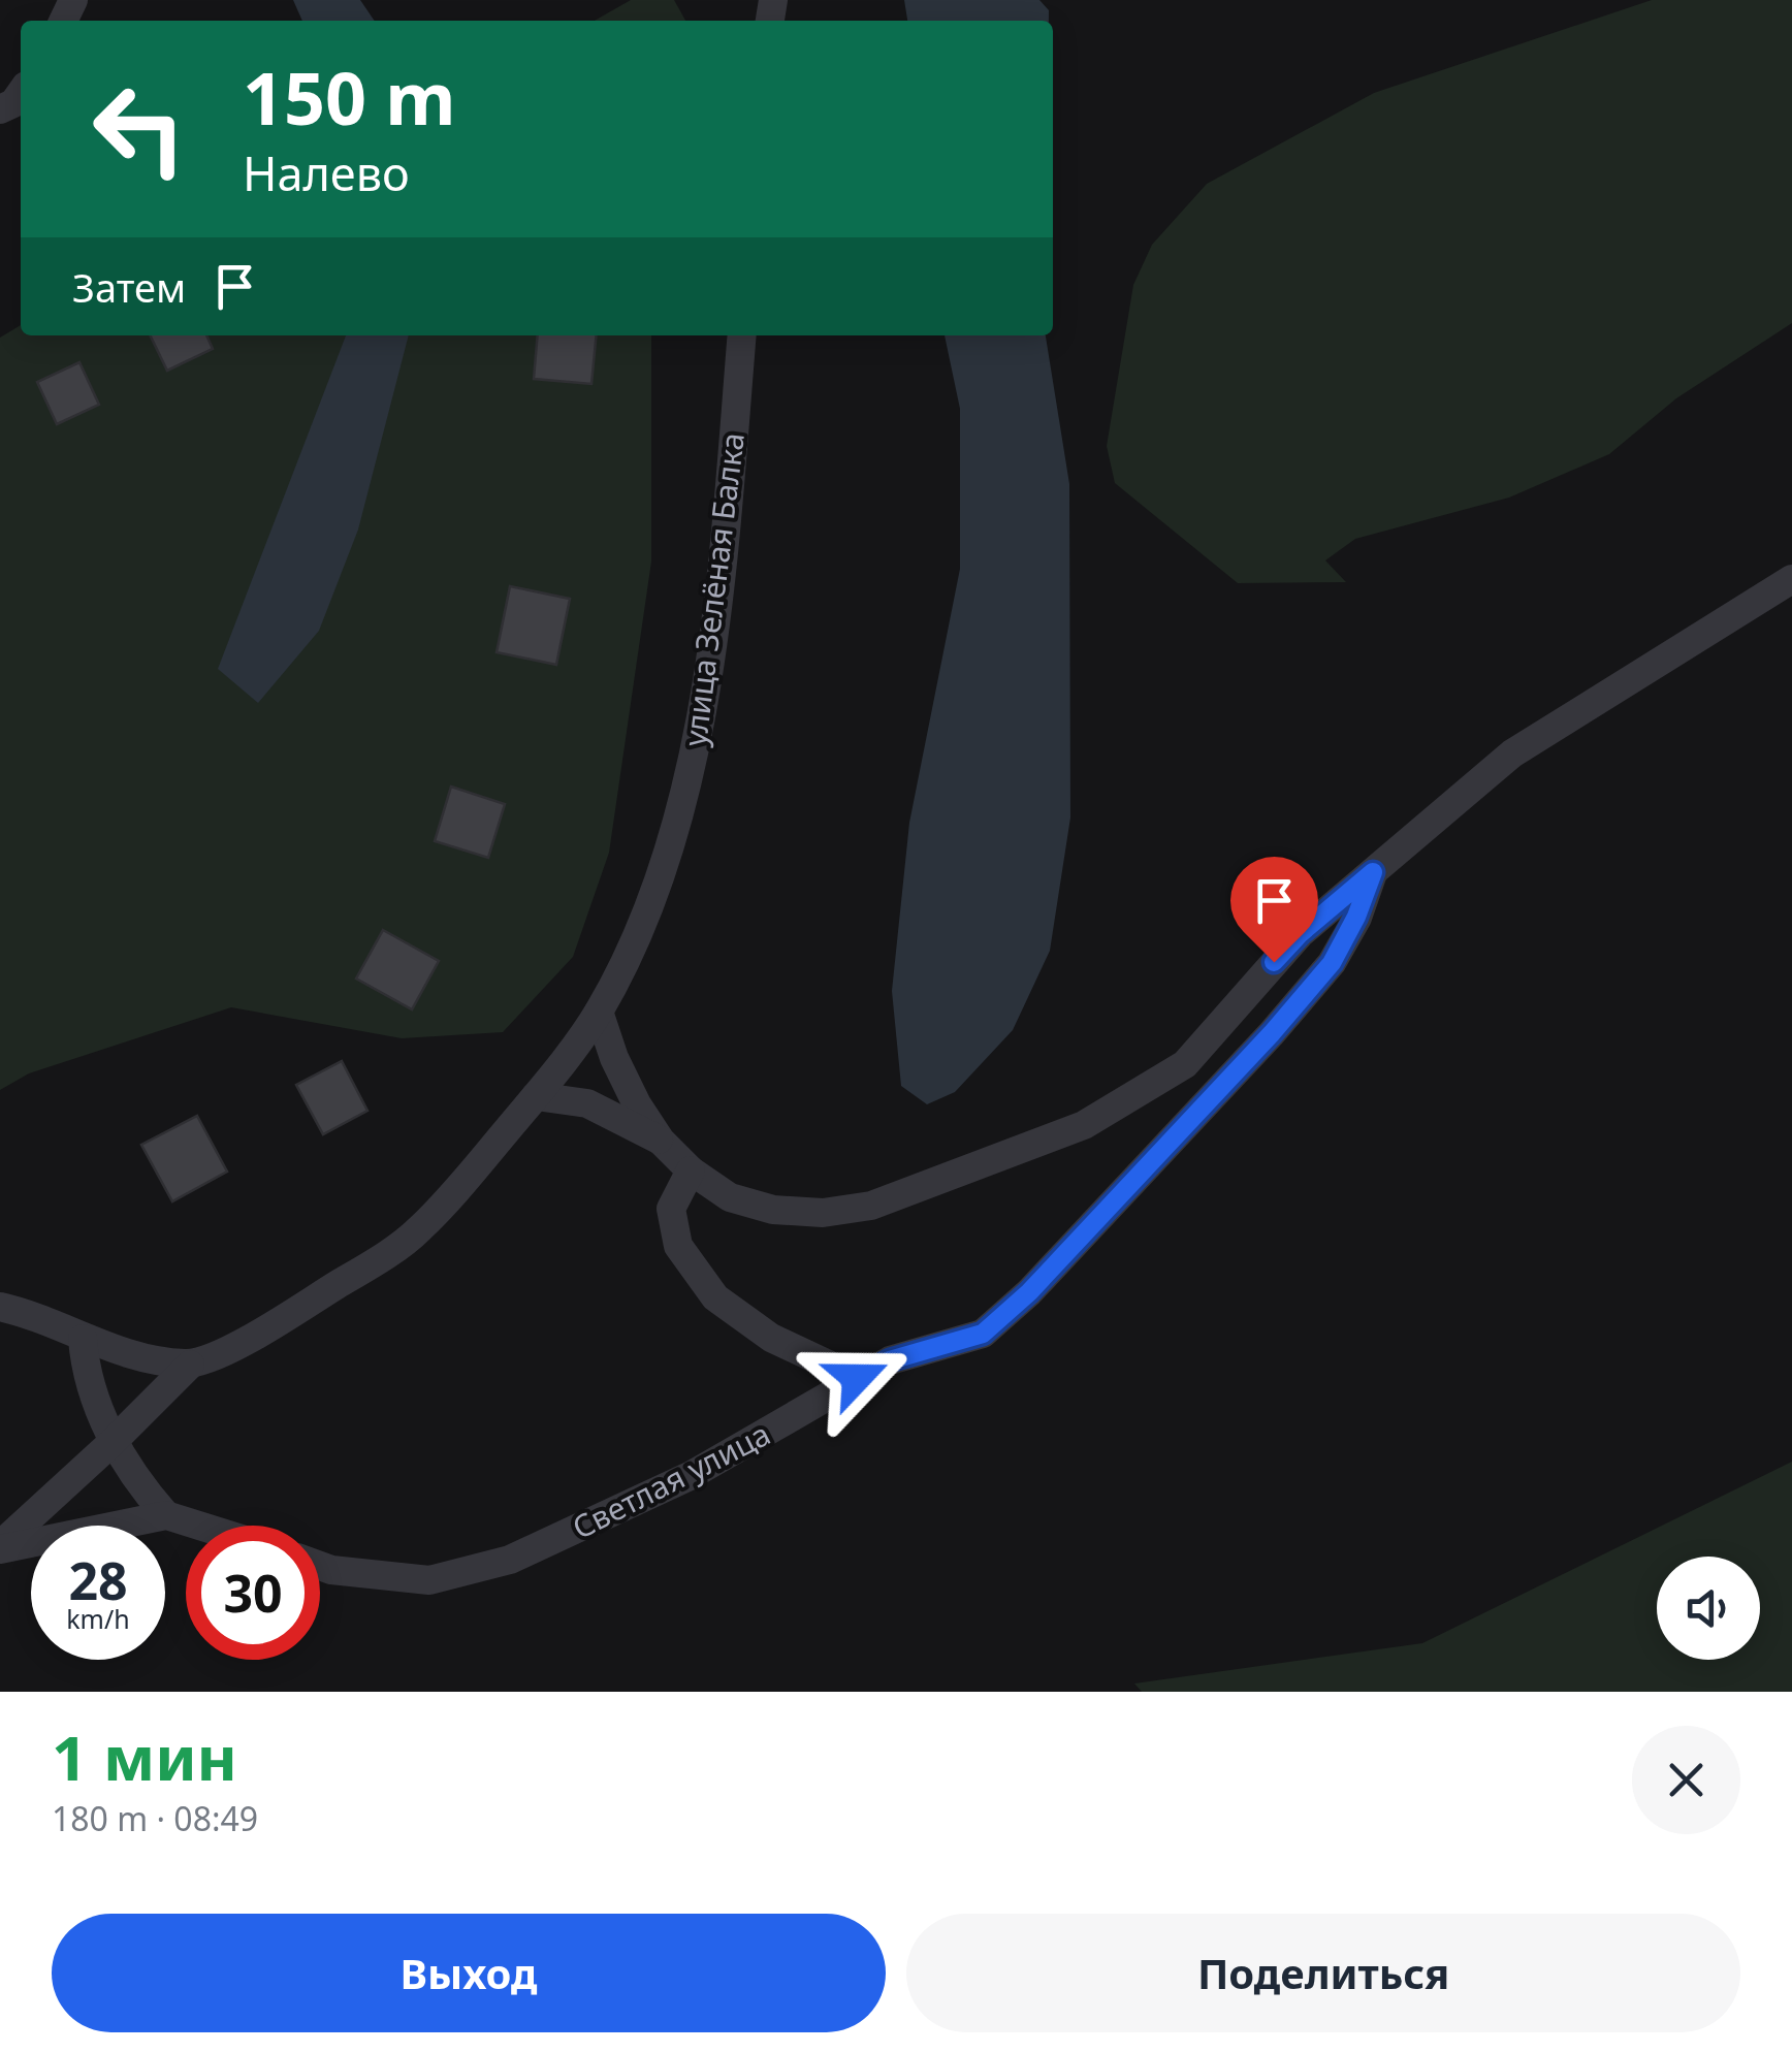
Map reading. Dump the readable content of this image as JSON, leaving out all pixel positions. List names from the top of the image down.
{
  "streets": {
    "street": ["улица Зелёная Балка", "Светлая улица"]
  },
  "page": {
    "turn": ["150 m", "Налево"],
    "then": "Затем",
    "speed": "28 km/h",
    "limit": "30",
    "heading": ["1 мин", "180 m · 08:49"],
    "buttons": ["Выход", "Поделиться"]
  }
}
